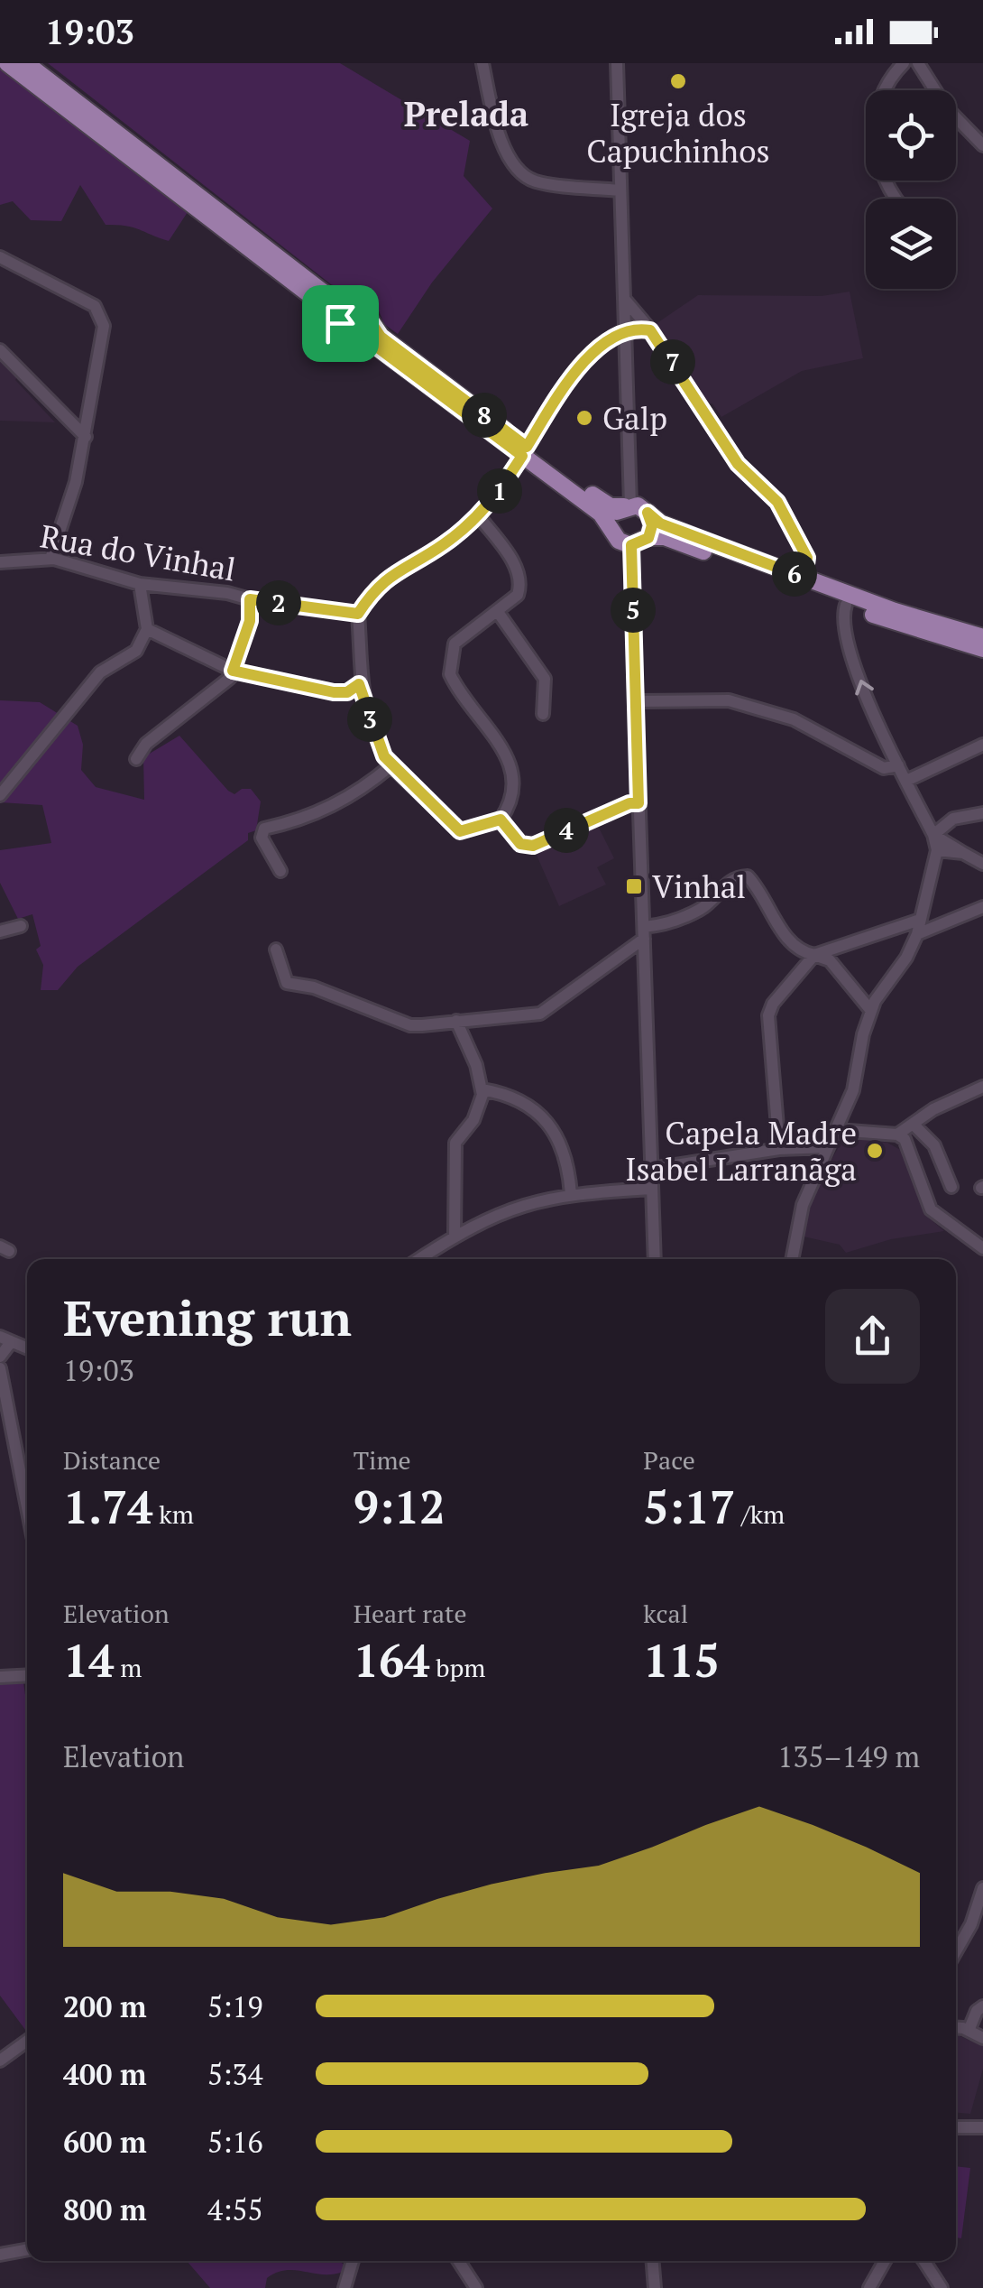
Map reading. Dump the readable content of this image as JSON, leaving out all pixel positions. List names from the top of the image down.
{
  "streets": {
    "street": ["Rua do Vinhal"]
  },
  "districts": ["Prelada"],
  "places": {
    "other": ["Igreja dos Capuchinhos", "Galp", "Capela Madre Isabel Larranãga"],
    "transit": ["Vinhal"]
  },
  "page": {
    "status": "19:03",
    "pins": [
      "7",
      "8",
      "1",
      "6",
      "2",
      "5",
      "3",
      "4"
    ],
    "heading": ["Evening run", "19:03"],
    "stats": [
      ["Distance", "1.74 km"],
      ["Time", "9:12"],
      ["Pace", "5:17 /km"],
      ["Elevation", "14 m"],
      ["Heart rate", "164 bpm"],
      ["kcal", "115"]
    ],
    "chart": ["Elevation", "135–149 m"],
    "list": [
      {
        "name": "200 m",
        "note": "5:19"
      },
      {
        "name": "400 m",
        "note": "5:34"
      },
      {
        "name": "600 m",
        "note": "5:16"
      },
      {
        "name": "800 m",
        "note": "4:55"
      }
    ]
  }
}
